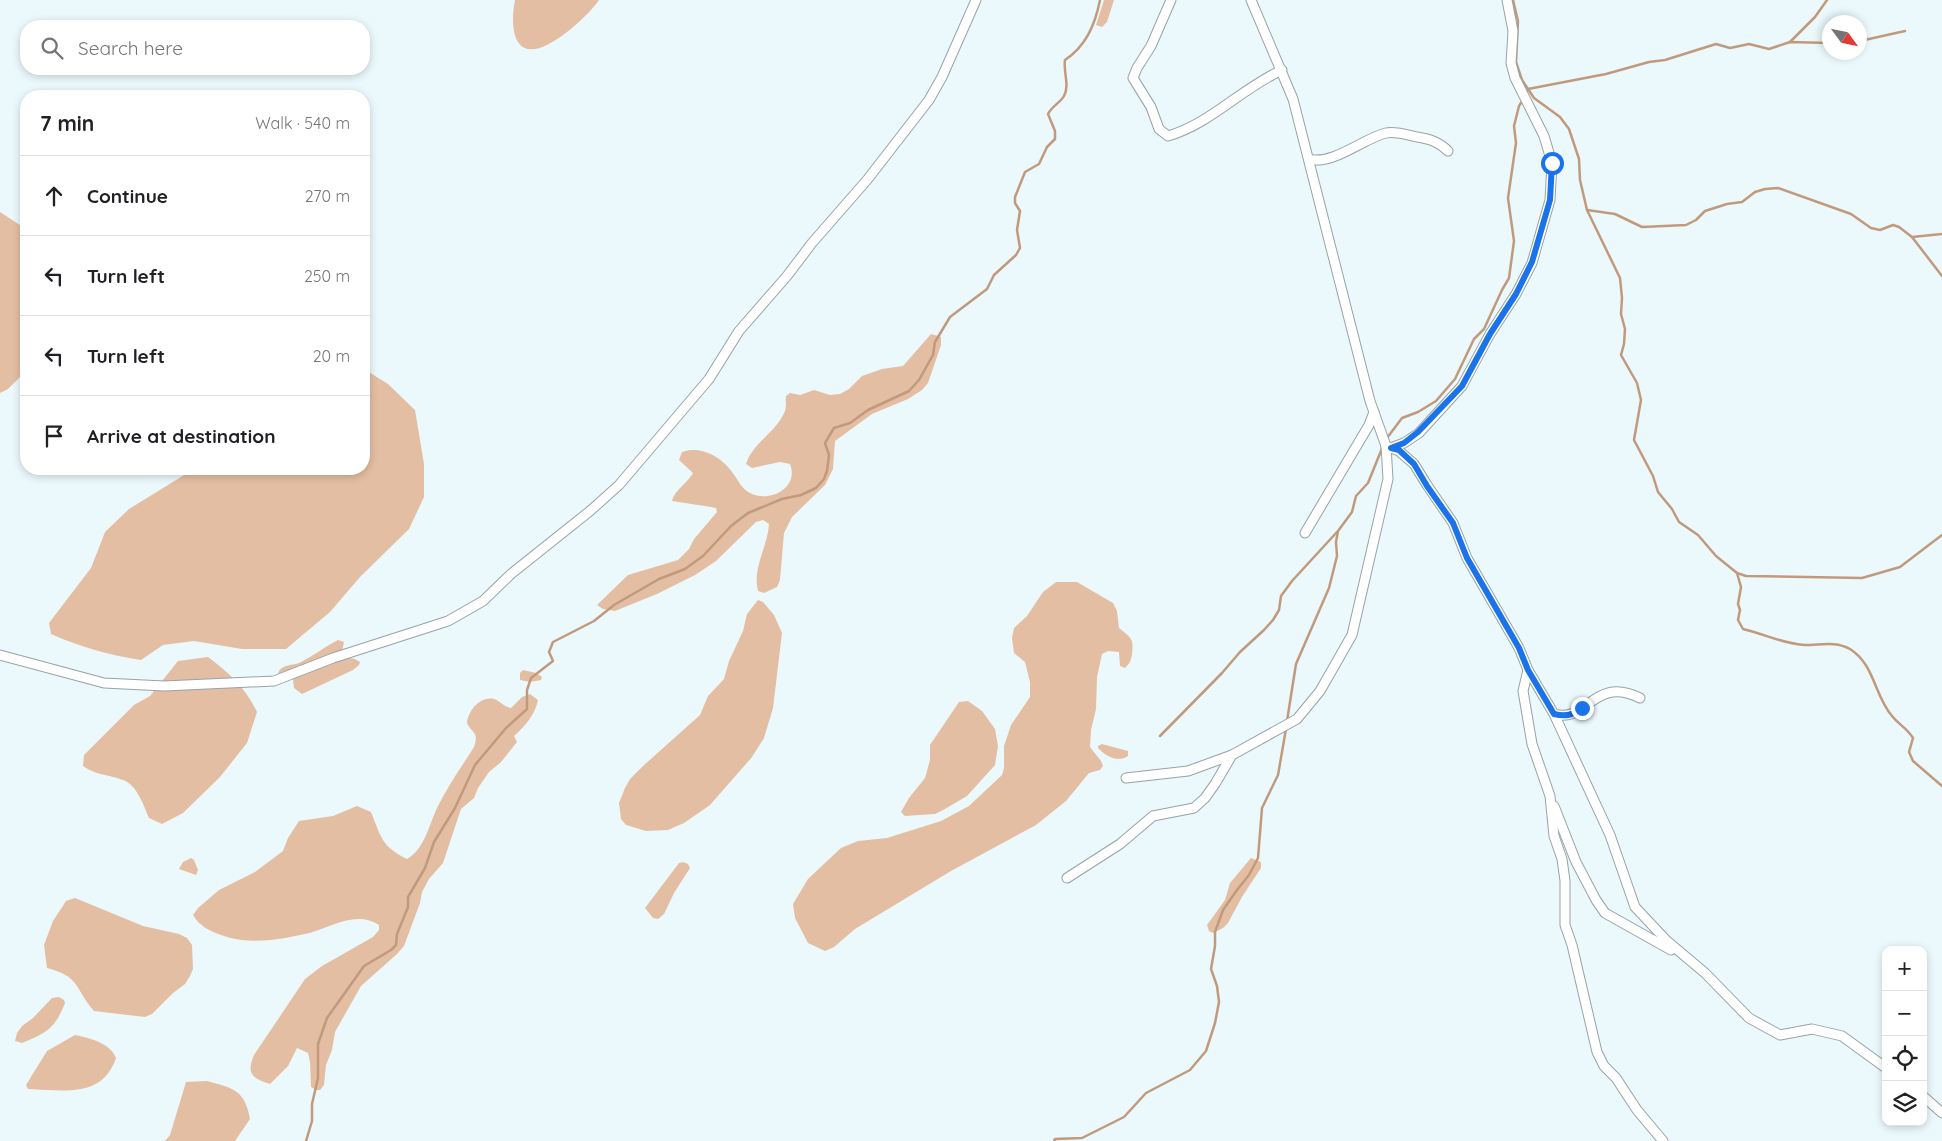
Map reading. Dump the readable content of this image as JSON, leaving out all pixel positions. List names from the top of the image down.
{
  "north": "bottom right",
  "page": {
    "search": "Search here",
    "heading": ["7 min", "Walk · 540 m"],
    "list": [
      ["Continue", "270 m"],
      ["Turn left", "250 m"],
      ["Turn left", "20 m"],
      "Arrive at destination"
    ],
    "map_buttons": ["+", "−"]
  }
}
